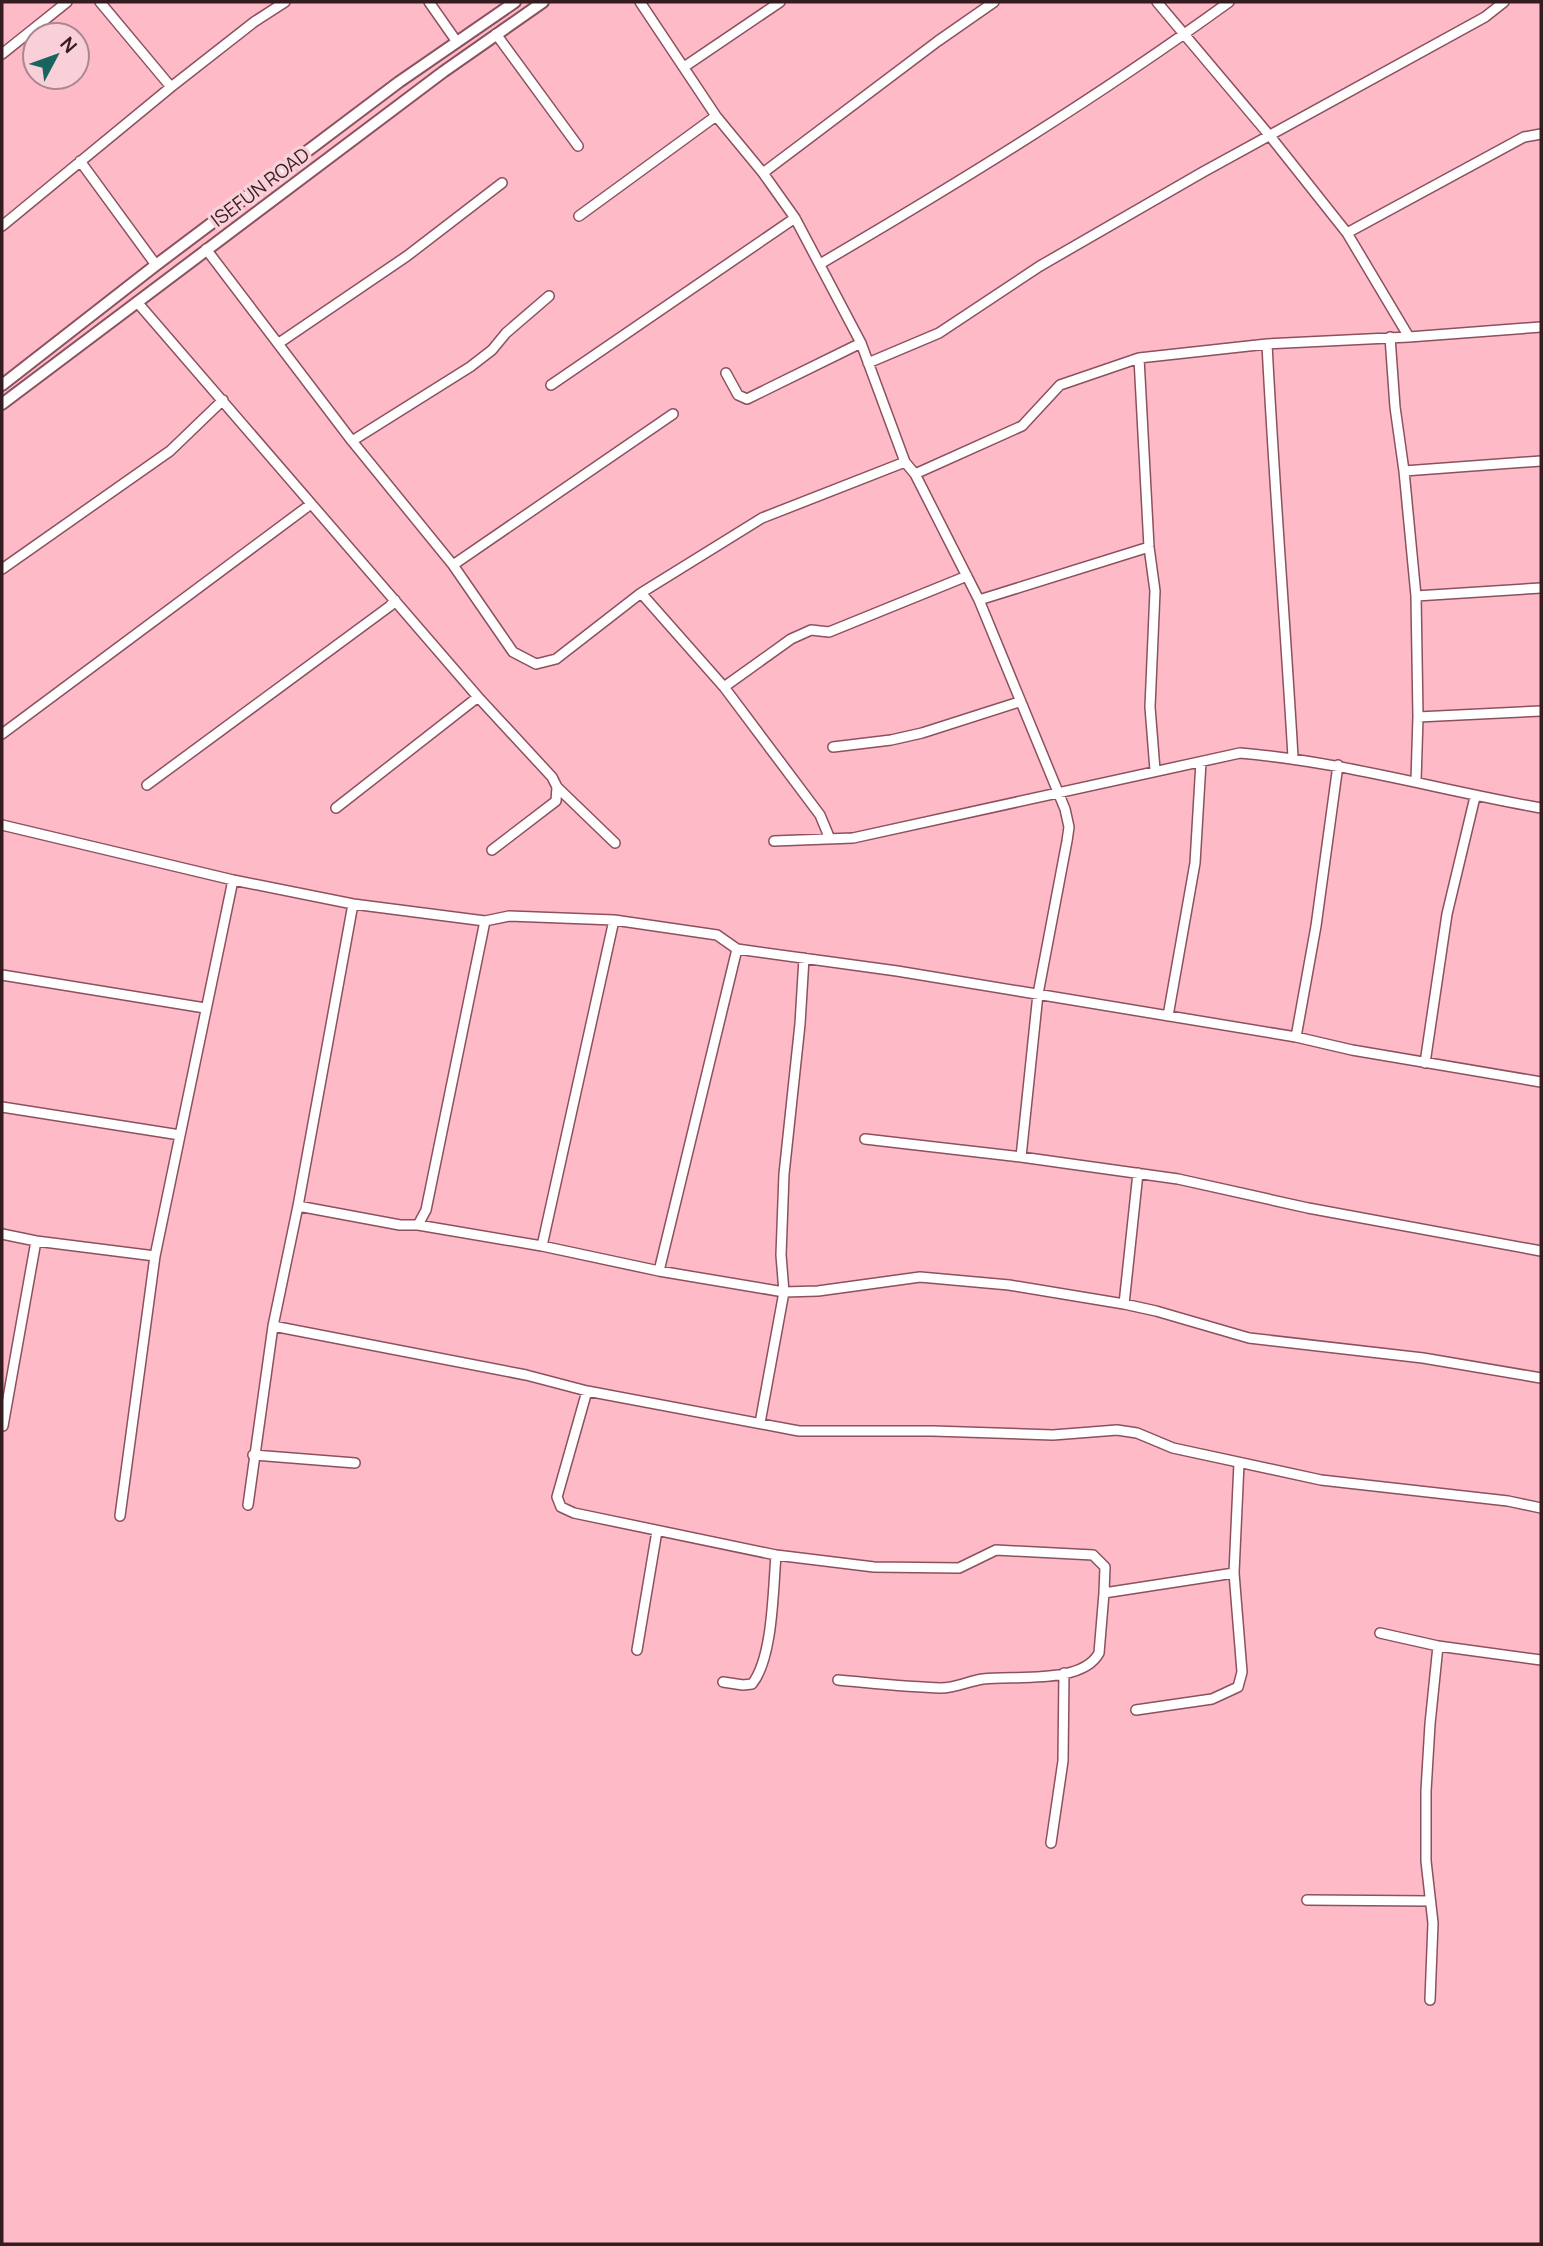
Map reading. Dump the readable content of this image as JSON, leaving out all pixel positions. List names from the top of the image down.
{
  "streets": {
    "street": ["ISEFUN ROAD"]
  },
  "north": "top right"
}
